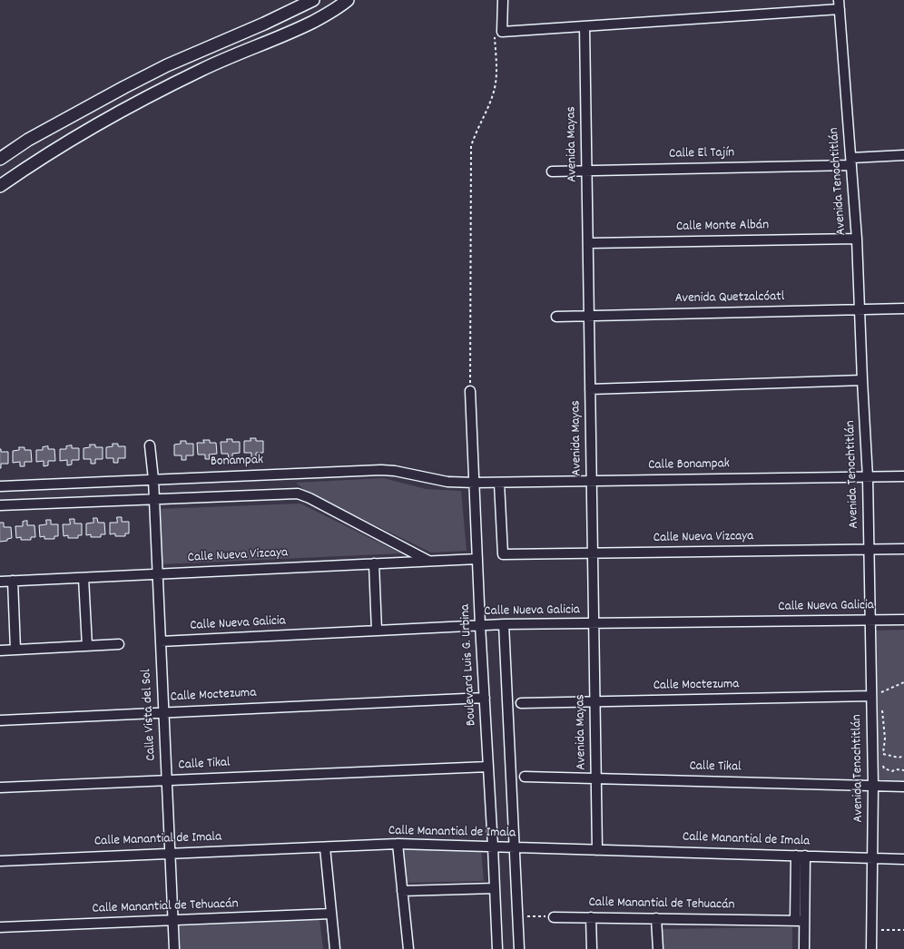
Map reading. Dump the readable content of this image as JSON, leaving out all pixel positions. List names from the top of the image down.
{
  "streets": {
    "street": [
      "Avenida Mayas",
      "Calle El Tajín",
      "Avenida Tenochtitlán",
      "Calle Monte Albán",
      "Avenida Quetzalcóatl",
      "Bonampak",
      "Calle Bonampak",
      "Calle Nueva Vizcaya",
      "Calle Nueva Galicia",
      "Boulevard Luis G. Urbina",
      "Calle Moctezuma",
      "Calle Vista del Sol",
      "Calle Tikal",
      "Calle Manantial de Imala",
      "Calle Manantial de Tehuacán"
    ]
  },
  "crossings": [
    ["Avenida Mayas", "Calle El Tajín"],
    ["Avenida Mayas", "Calle Monte Albán"],
    ["Avenida Mayas", "Avenida Quetzalcóatl"],
    ["Avenida Mayas", "Calle Bonampak"],
    ["Avenida Mayas", "Calle Nueva Vizcaya"],
    ["Avenida Mayas", "Calle Nueva Galicia"],
    ["Avenida Mayas", "Calle Moctezuma"],
    ["Avenida Mayas", "Calle Tikal"],
    ["Avenida Mayas", "Calle Manantial de Imala"],
    ["Calle El Tajín", "Avenida Tenochtitlán"],
    ["Avenida Tenochtitlán", "Calle Monte Albán"],
    ["Avenida Tenochtitlán", "Avenida Quetzalcóatl"],
    ["Avenida Tenochtitlán", "Calle Bonampak"],
    ["Avenida Tenochtitlán", "Calle Nueva Vizcaya"],
    ["Avenida Tenochtitlán", "Calle Nueva Galicia"],
    ["Avenida Tenochtitlán", "Calle Moctezuma"],
    ["Avenida Tenochtitlán", "Calle Tikal"],
    ["Avenida Tenochtitlán", "Calle Manantial de Imala"],
    ["Bonampak", "Calle Bonampak"],
    ["Bonampak", "Boulevard Luis G. Urbina"],
    ["Bonampak", "Calle Vista del Sol"],
    ["Calle Bonampak", "Calle Nueva Vizcaya"],
    ["Calle Bonampak", "Boulevard Luis G. Urbina"],
    ["Calle Nueva Vizcaya", "Boulevard Luis G. Urbina"],
    ["Calle Nueva Vizcaya", "Calle Vista del Sol"],
    ["Calle Nueva Galicia", "Boulevard Luis G. Urbina"],
    ["Calle Nueva Galicia", "Calle Vista del Sol"],
    ["Boulevard Luis G. Urbina", "Calle Moctezuma"],
    ["Boulevard Luis G. Urbina", "Calle Tikal"],
    ["Boulevard Luis G. Urbina", "Calle Manantial de Imala"],
    ["Calle Moctezuma", "Calle Vista del Sol"],
    ["Calle Vista del Sol", "Calle Tikal"],
    ["Calle Vista del Sol", "Calle Manantial de Imala"],
    ["Calle Vista del Sol", "Calle Manantial de Tehuacán"]
  ]
}
